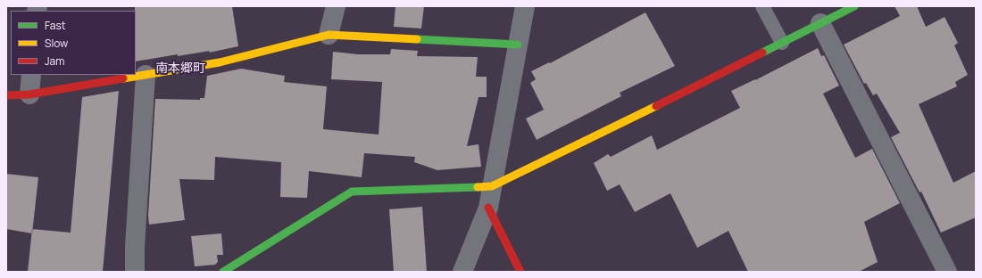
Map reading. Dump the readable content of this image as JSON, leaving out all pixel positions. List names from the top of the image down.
{
  "districts": ["南本郷町"],
  "legend": ["Fast", "Slow", "Jam"]
}
